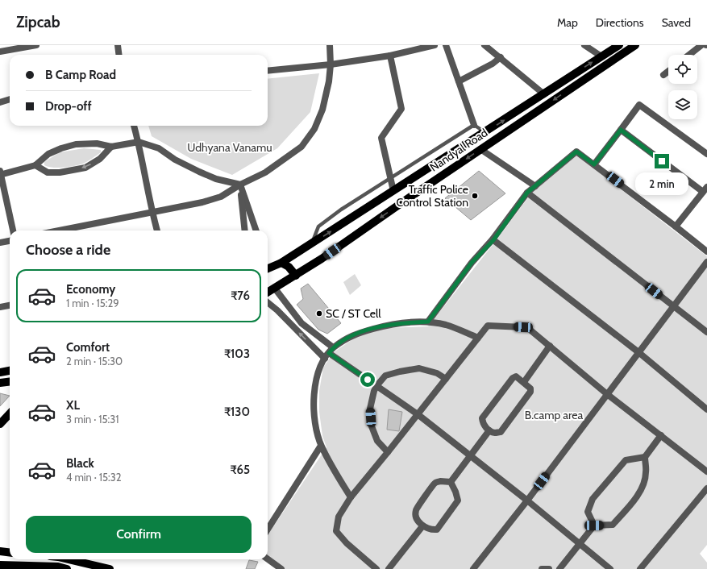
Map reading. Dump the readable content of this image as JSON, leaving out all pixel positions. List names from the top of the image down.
{
  "streets": {
    "main road": ["Nandyal Road"]
  },
  "parks": ["Udhyana Vanamu", "B.camp area"],
  "places": ["Traffic Police Control Station", "SC / ST Cell"],
  "page": {
    "header": "Zipcab",
    "nav": ["Map", "Directions", "Saved"],
    "banner": ["B Camp Road", "Drop-off"],
    "bubble": "2 min",
    "heading": "Choose a ride",
    "list": [
      {
        "name": "Economy",
        "note": "1 min · 15:29",
        "value": "₹76"
      },
      {
        "name": "Comfort",
        "note": "2 min · 15:30",
        "value": "₹103"
      },
      {
        "name": "XL",
        "note": "3 min · 15:31",
        "value": "₹130"
      },
      {
        "name": "Black",
        "note": "4 min · 15:32",
        "value": "₹65"
      }
    ],
    "buttons": "Confirm"
  }
}
